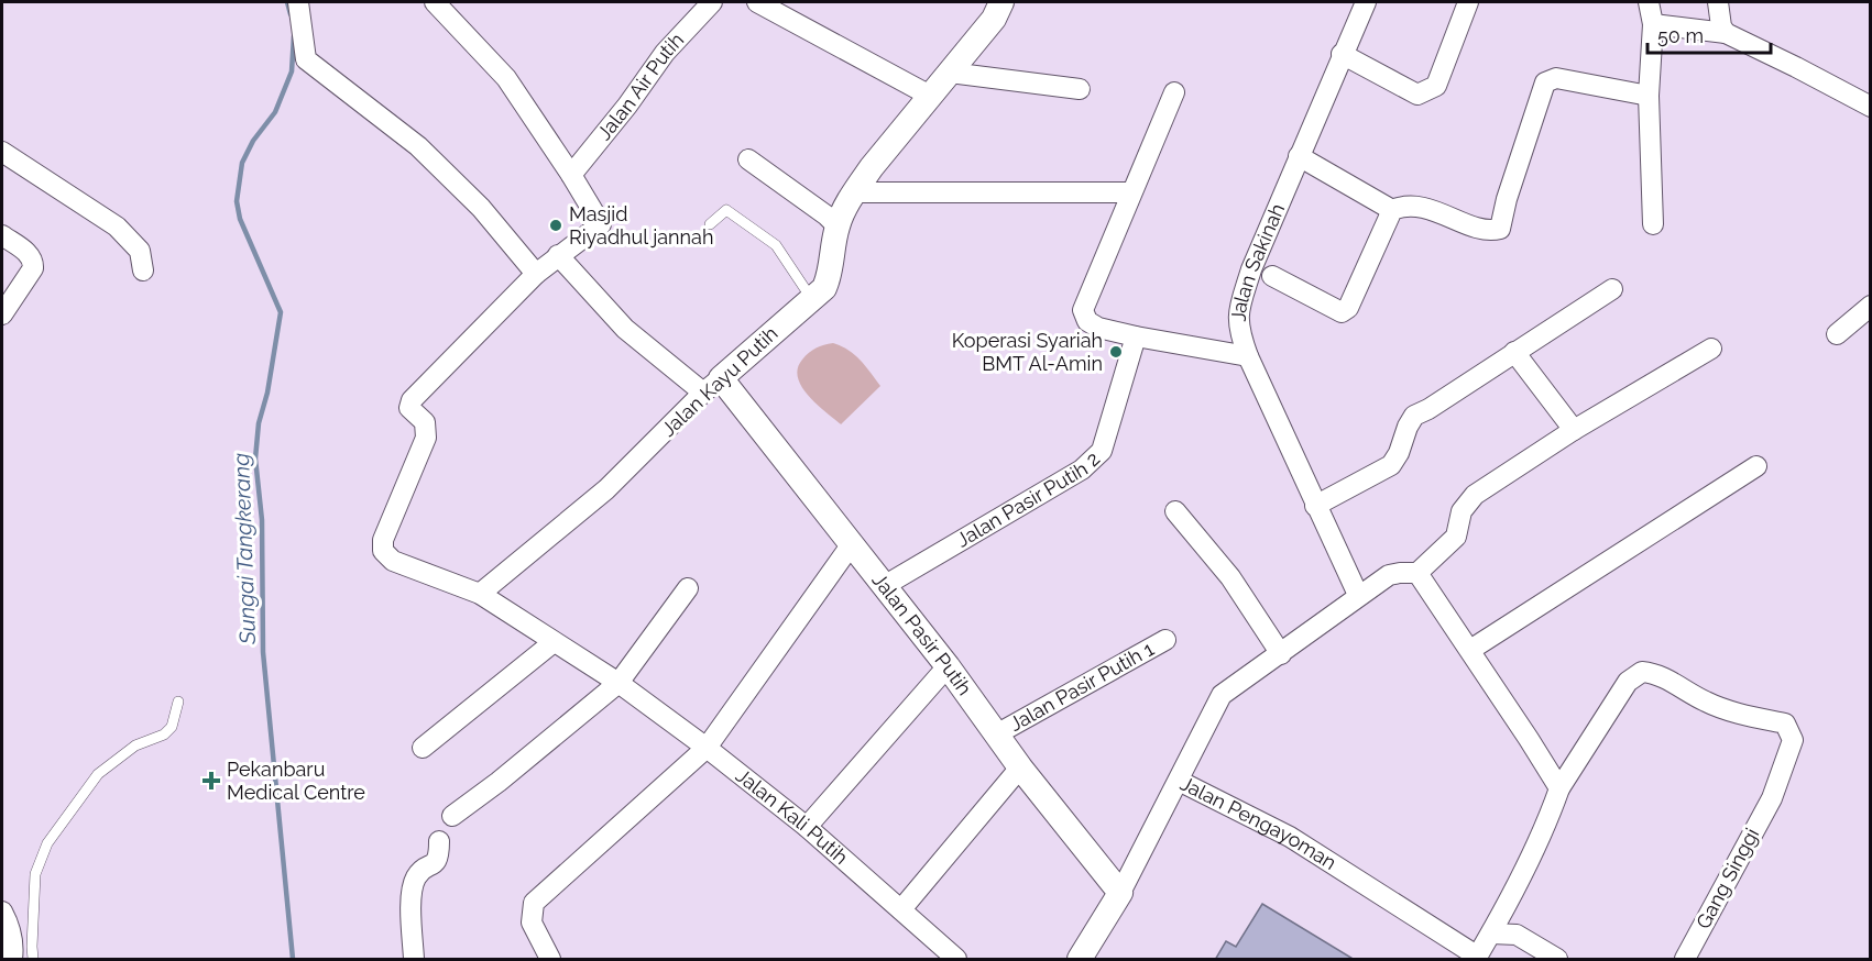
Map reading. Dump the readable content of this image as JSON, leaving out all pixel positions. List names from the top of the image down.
{
  "streets": {
    "street": [
      "Jalan Air Putih",
      "Jalan Sakinah",
      "Jalan Kayu Putih",
      "Jalan Pasir Putih 2",
      "Jalan Pasir Putih",
      "Jalan Pasir Putih 1",
      "Jalan Kali Putih",
      "Jalan Pengayoman",
      "Gang Singgi"
    ]
  },
  "crossings": [
    ["Jalan Kayu Putih", "Jalan Pasir Putih"],
    ["Jalan Pasir Putih 2", "Jalan Pasir Putih"],
    ["Jalan Pasir Putih", "Jalan Pasir Putih 1"],
    ["Jalan Pasir Putih", "Jalan Pengayoman"]
  ],
  "water": ["Sungai Tangkerang"],
  "places": {
    "other": ["Masjid Riyadhul jannah", "Koperasi Syariah BMT Al-Amin"],
    "health": ["Pekanbaru Medical Centre"]
  },
  "scale_bar": "50 m"
}
